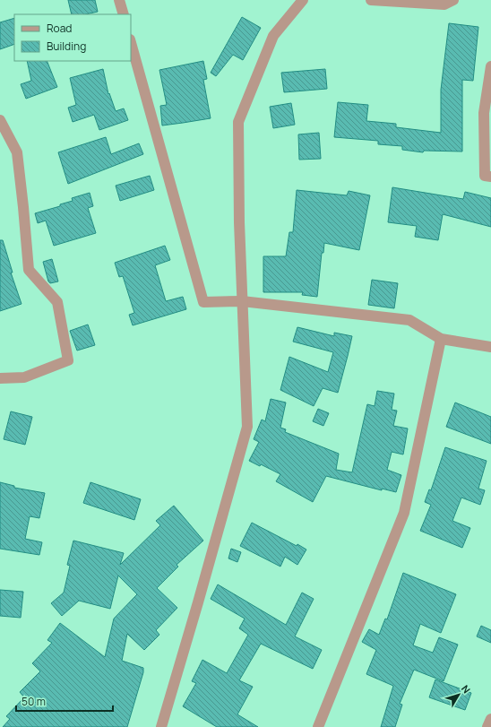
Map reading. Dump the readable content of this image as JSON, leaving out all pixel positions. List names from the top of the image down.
{
  "legend": ["Road", "Building"],
  "scale_bar": "50 m",
  "north": "top right"
}
